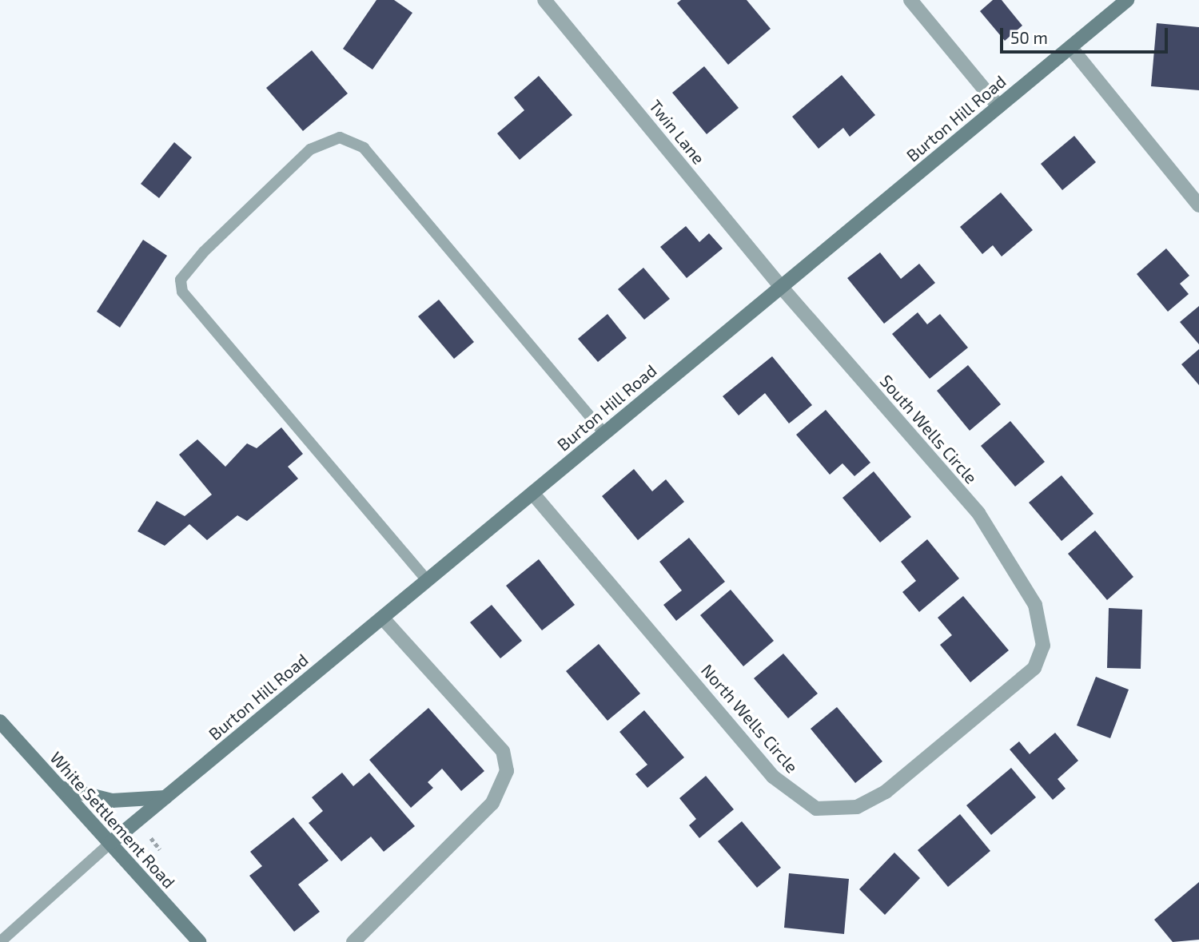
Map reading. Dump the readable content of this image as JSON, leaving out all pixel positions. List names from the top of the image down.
{
  "streets": {
    "street": [
      "Burton Hill Road",
      "Twin Lane",
      "South Wells Circle",
      "North Wells Circle",
      "White Settlement Road"
    ]
  },
  "crossings": [
    ["Burton Hill Road", "Twin Lane"],
    ["Burton Hill Road", "South Wells Circle"],
    ["Burton Hill Road", "North Wells Circle"],
    ["Burton Hill Road", "White Settlement Road"],
    ["Twin Lane", "South Wells Circle"],
    ["South Wells Circle", "North Wells Circle"]
  ],
  "scale_bar": "50 m"
}
